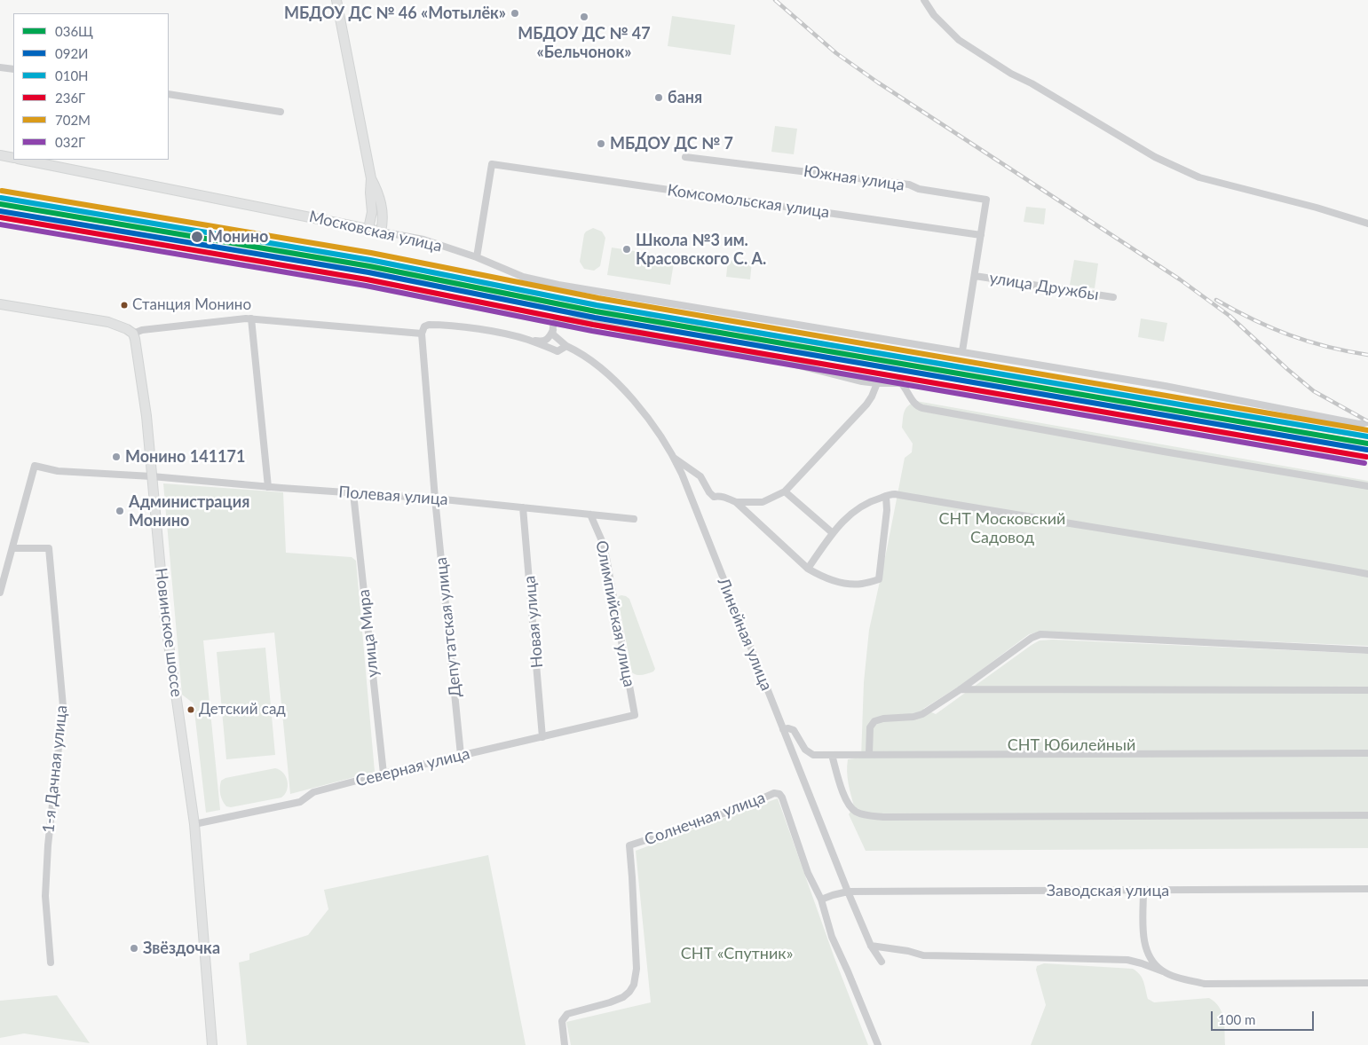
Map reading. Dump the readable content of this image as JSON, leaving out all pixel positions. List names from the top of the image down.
{
  "streets": {
    "main road": ["Московская улица", "Новинское шоссе"],
    "street": [
      "Южная улица",
      "Комсомольская улица",
      "улица Дружбы",
      "Полевая улица",
      "Олимпийская улица",
      "Новая улица",
      "Депутатская улица",
      "улица Мира",
      "Линейная улица",
      "Северная улица",
      "1-я Дачная улица",
      "Солнечная улица",
      "Заводская улица"
    ]
  },
  "crossings": [
    ["Южная улица", "Комсомольская улица"],
    ["Комсомольская улица", "Московская улица"],
    ["Полевая улица", "Олимпийская улица"],
    ["Полевая улица", "Новая улица"],
    ["Полевая улица", "Депутатская улица"],
    ["Полевая улица", "Новинское шоссе"],
    ["Полевая улица", "улица Мира"],
    ["Полевая улица", "1-я Дачная улица"],
    ["Олимпийская улица", "Северная улица"],
    ["Новая улица", "Северная улица"],
    ["Депутатская улица", "Северная улица"],
    ["Новинское шоссе", "Северная улица"],
    ["улица Мира", "Северная улица"],
    ["Линейная улица", "Заводская улица"],
    ["Солнечная улица", "Заводская улица"]
  ],
  "parks": ["СНТ Московский Садовод", "СНТ Юбилейный", "СНТ «Спутник»"],
  "places": [
    "МБДОУ ДC № 46 «Мотылёк»",
    "МБДОУ ДС № 47 «Бельчонок»",
    "баня",
    "МБДОУ ДС № 7",
    "Монино",
    "Школа №3 им. Красовского С. А.",
    "Станция Монино",
    "Монино 141171",
    "Администрация Монино",
    "Детский сад",
    "Звёздочка"
  ],
  "lines": [
    "transit line 702М",
    "transit line 010Н",
    "transit line 036Щ",
    "transit line 092И",
    "transit line 236Г",
    "transit line 032Г"
  ],
  "legend": [
    "036Щ",
    "092И",
    "010Н",
    "236Г",
    "702М",
    "032Г"
  ],
  "scale_bar": "100 m"
}
